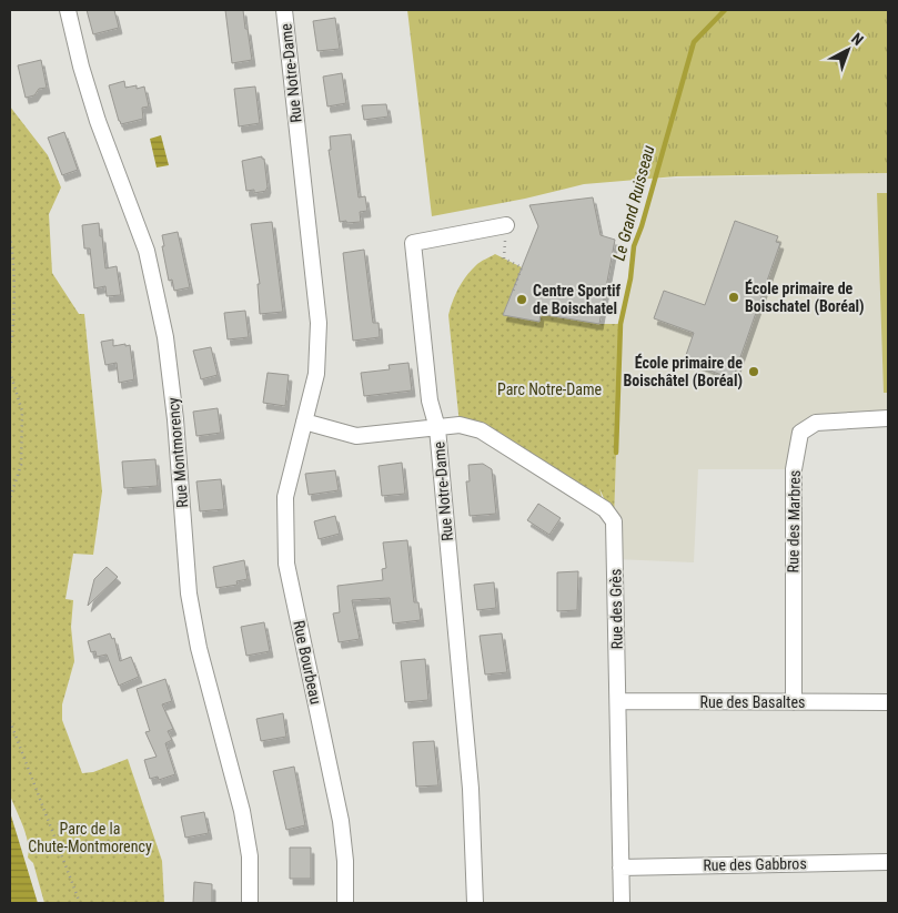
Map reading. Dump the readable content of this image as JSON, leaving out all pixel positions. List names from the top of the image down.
{
  "streets": {
    "street": [
      "Rue Notre-Dame",
      "Rue Montmorency",
      "Rue des Marbres",
      "Rue des Grès",
      "Rue Bourbeau",
      "Rue des Basaltes",
      "Rue des Gabbros"
    ]
  },
  "crossings": [
    ["Rue Notre-Dame", "Rue des Grès"],
    ["Rue Notre-Dame", "Rue Bourbeau"],
    ["Rue des Marbres", "Rue des Basaltes"],
    ["Rue des Grès", "Rue des Basaltes"],
    ["Rue des Grès", "Rue des Gabbros"]
  ],
  "water": ["Le Grand Ruisseau"],
  "parks": ["Parc Notre-Dame", "Parc de la Chute-Montmorency"],
  "places": ["École primaire de Boischatel (Boréal)", "Centre Sportif de Boischatel", "École primaire de Boischâtel (Boréal)"],
  "north": "top right"
}
